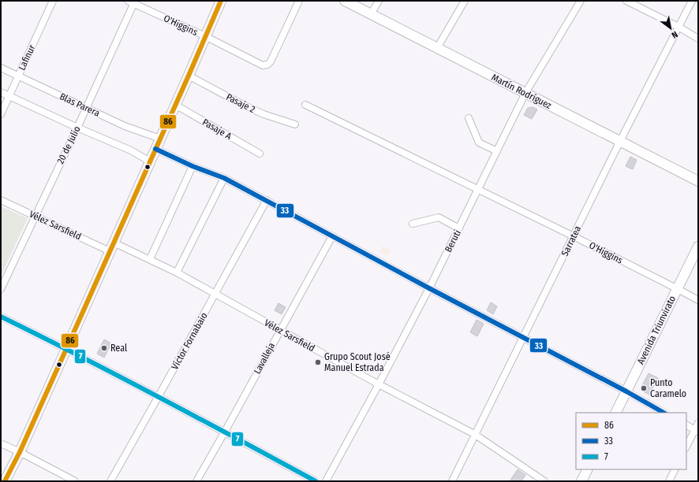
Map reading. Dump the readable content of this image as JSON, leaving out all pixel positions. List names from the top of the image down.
{
  "streets": {
    "street": [
      "O'Higgins",
      "Lafinur",
      "Martín Rodríguez",
      "Pasaje 2",
      "Blas Parera",
      "Pasaje A",
      "20 de Julio",
      "Vélez Sarsfield",
      "Beruti",
      "Sarratea",
      "Avenida Triunvirato",
      "Víctor Fornabaio",
      "Lavalleja"
    ]
  },
  "crossings": [
    ["O'Higgins", "20 de Julio"],
    ["O'Higgins", "Beruti"],
    ["O'Higgins", "Sarratea"],
    ["O'Higgins", "Avenida Triunvirato"],
    ["Lafinur", "Blas Parera"],
    ["Martín Rodríguez", "Beruti"],
    ["Martín Rodríguez", "Sarratea"],
    ["Blas Parera", "20 de Julio"],
    ["20 de Julio", "Vélez Sarsfield"],
    ["Vélez Sarsfield", "Beruti"],
    ["Vélez Sarsfield", "Sarratea"],
    ["Vélez Sarsfield", "Víctor Fornabaio"],
    ["Vélez Sarsfield", "Lavalleja"]
  ],
  "places": ["Real", "Grupo Scout José Manuel Estrada", "Punto Caramelo"],
  "lines": ["transit line 86", "transit line 33", "transit line 7"],
  "legend": ["86", "33", "7"],
  "north": "bottom right"
}
